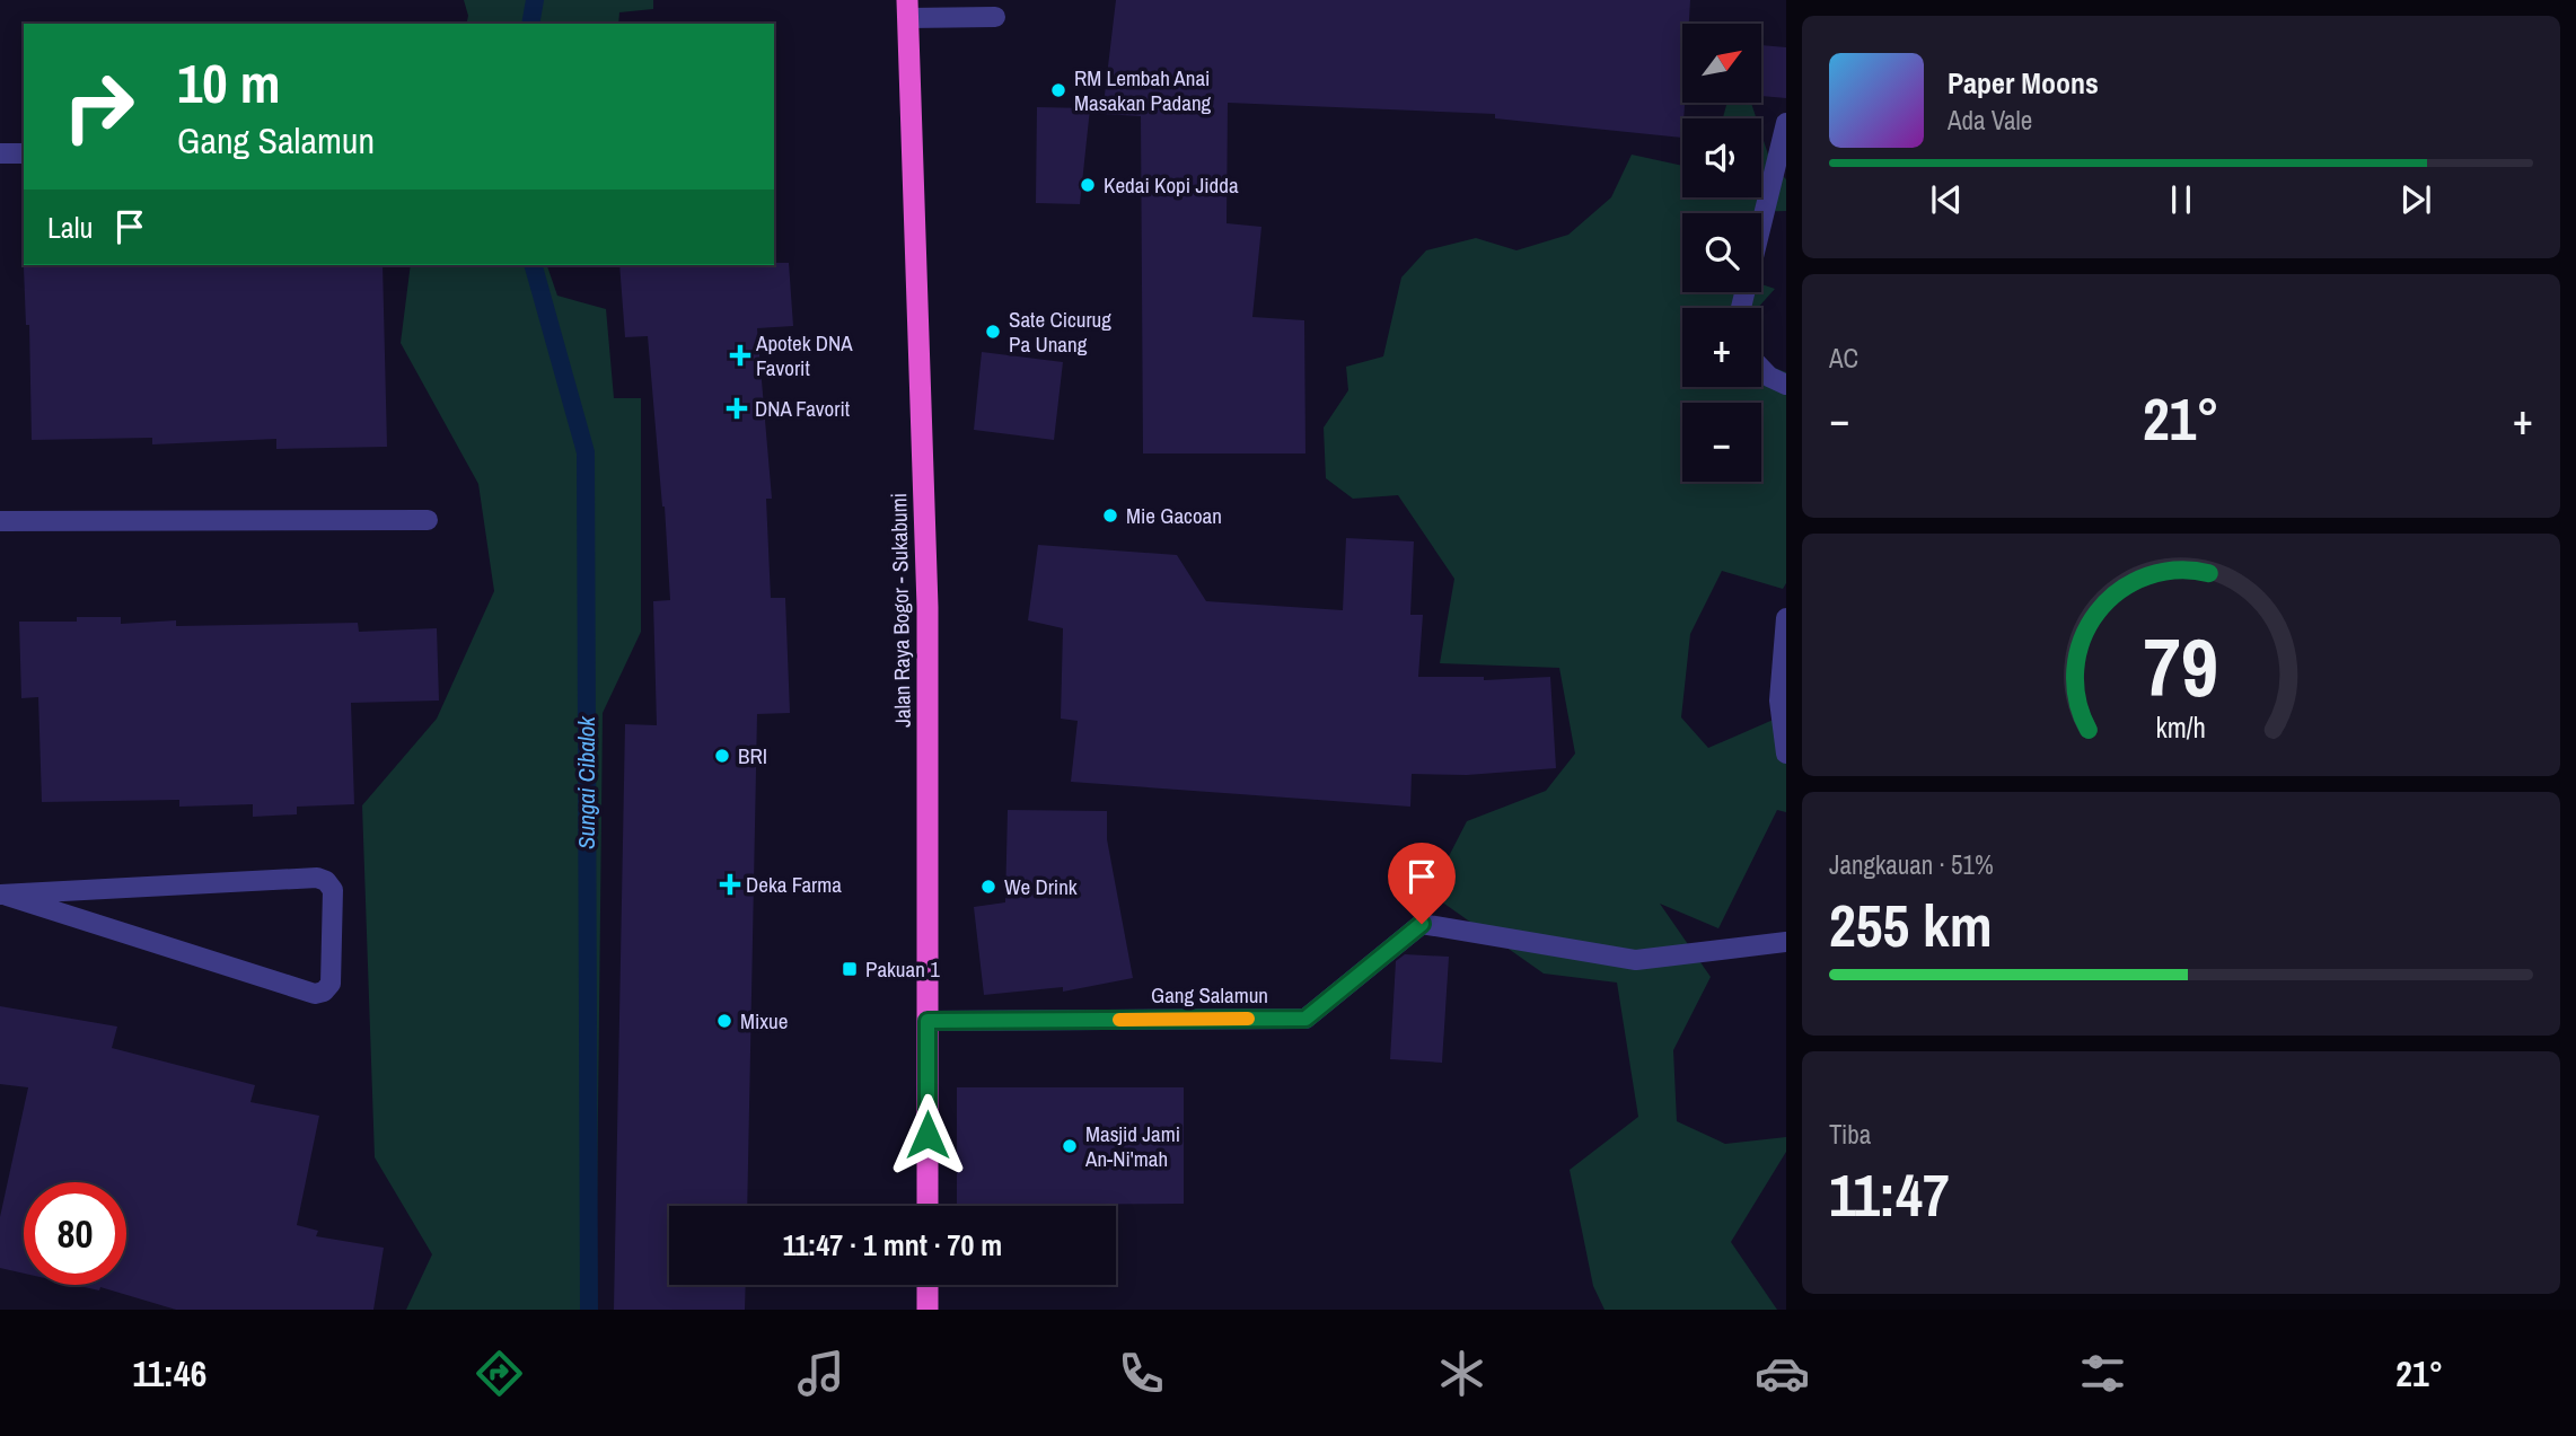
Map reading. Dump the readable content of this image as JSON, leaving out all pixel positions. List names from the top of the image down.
{
  "streets": {
    "highway": ["Jalan Raya Bogor - Sukabumi"],
    "street": ["Gang Salamun"]
  },
  "crossings": [
    ["Jalan Raya Bogor - Sukabumi", "Gang Salamun"]
  ],
  "water": ["Sungai Cibalok"],
  "places": {
    "other": [
      "RM Lembah Anai Masakan Padang",
      "Kedai Kopi Jidda",
      "Sate Cicurug Pa Unang",
      "Mie Gacoan",
      "BRI",
      "We Drink",
      "Mixue",
      "Masjid Jami An-Ni'mah"
    ],
    "health": ["Apotek DNA Favorit", "DNA Favorit", "Deka Farma"],
    "transit": ["Pakuan 1"]
  },
  "north": "top right",
  "page": {
    "map_buttons": ["+", "−"],
    "turn": ["10 m", "Gang Salamun"],
    "song": ["Paper Moons", "Ada Vale"],
    "then": "Lalu",
    "tile": [
      "AC",
      ["Jangkauan · 51%", "255 km"],
      ["Tiba", "11:47"]
    ],
    "heat": ["−", "21°", "+"],
    "limit": "80",
    "trip": "11:47 · 1 mnt · 70 m",
    "tabs": ["11:46", "21°"],
    "gauge": ["79", "km/h"]
  }
}
